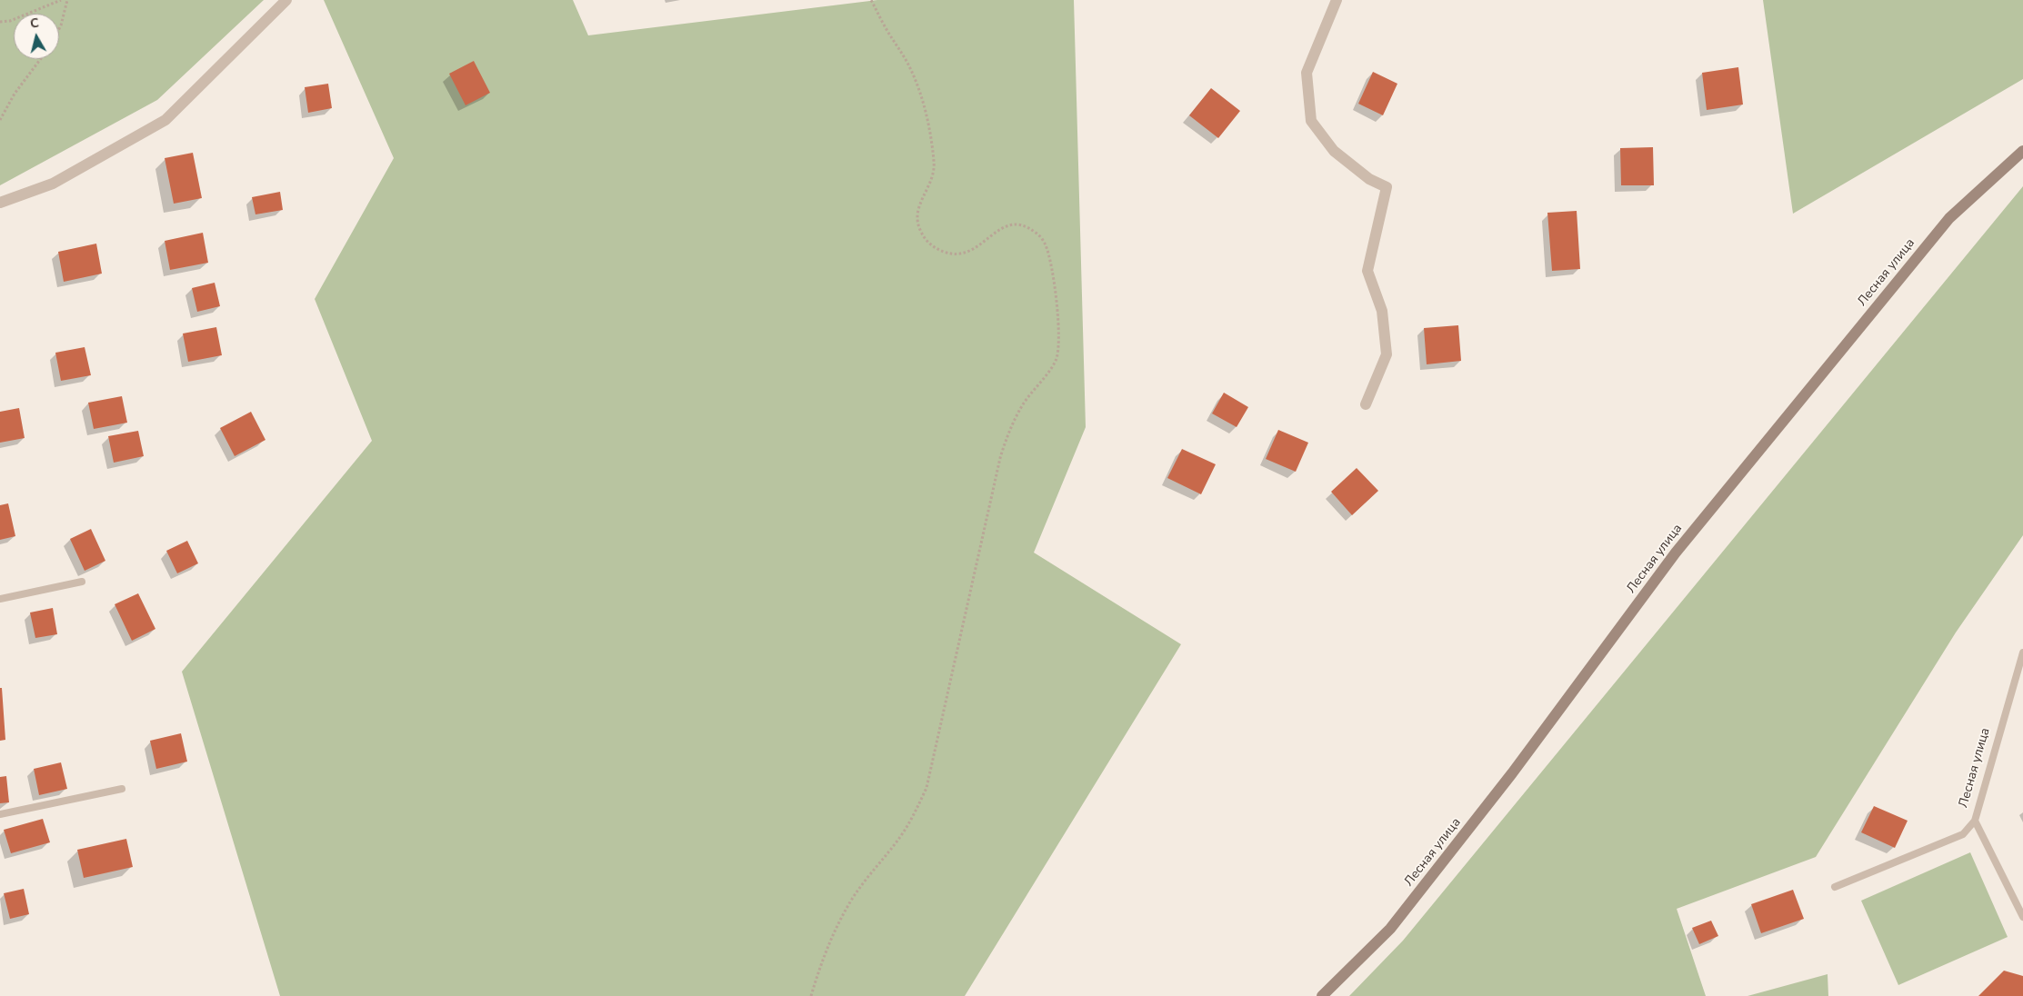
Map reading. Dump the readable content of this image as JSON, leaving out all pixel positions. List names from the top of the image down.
{
  "streets": {
    "main road": ["Лесная улица"]
  },
  "north": "top"
}
